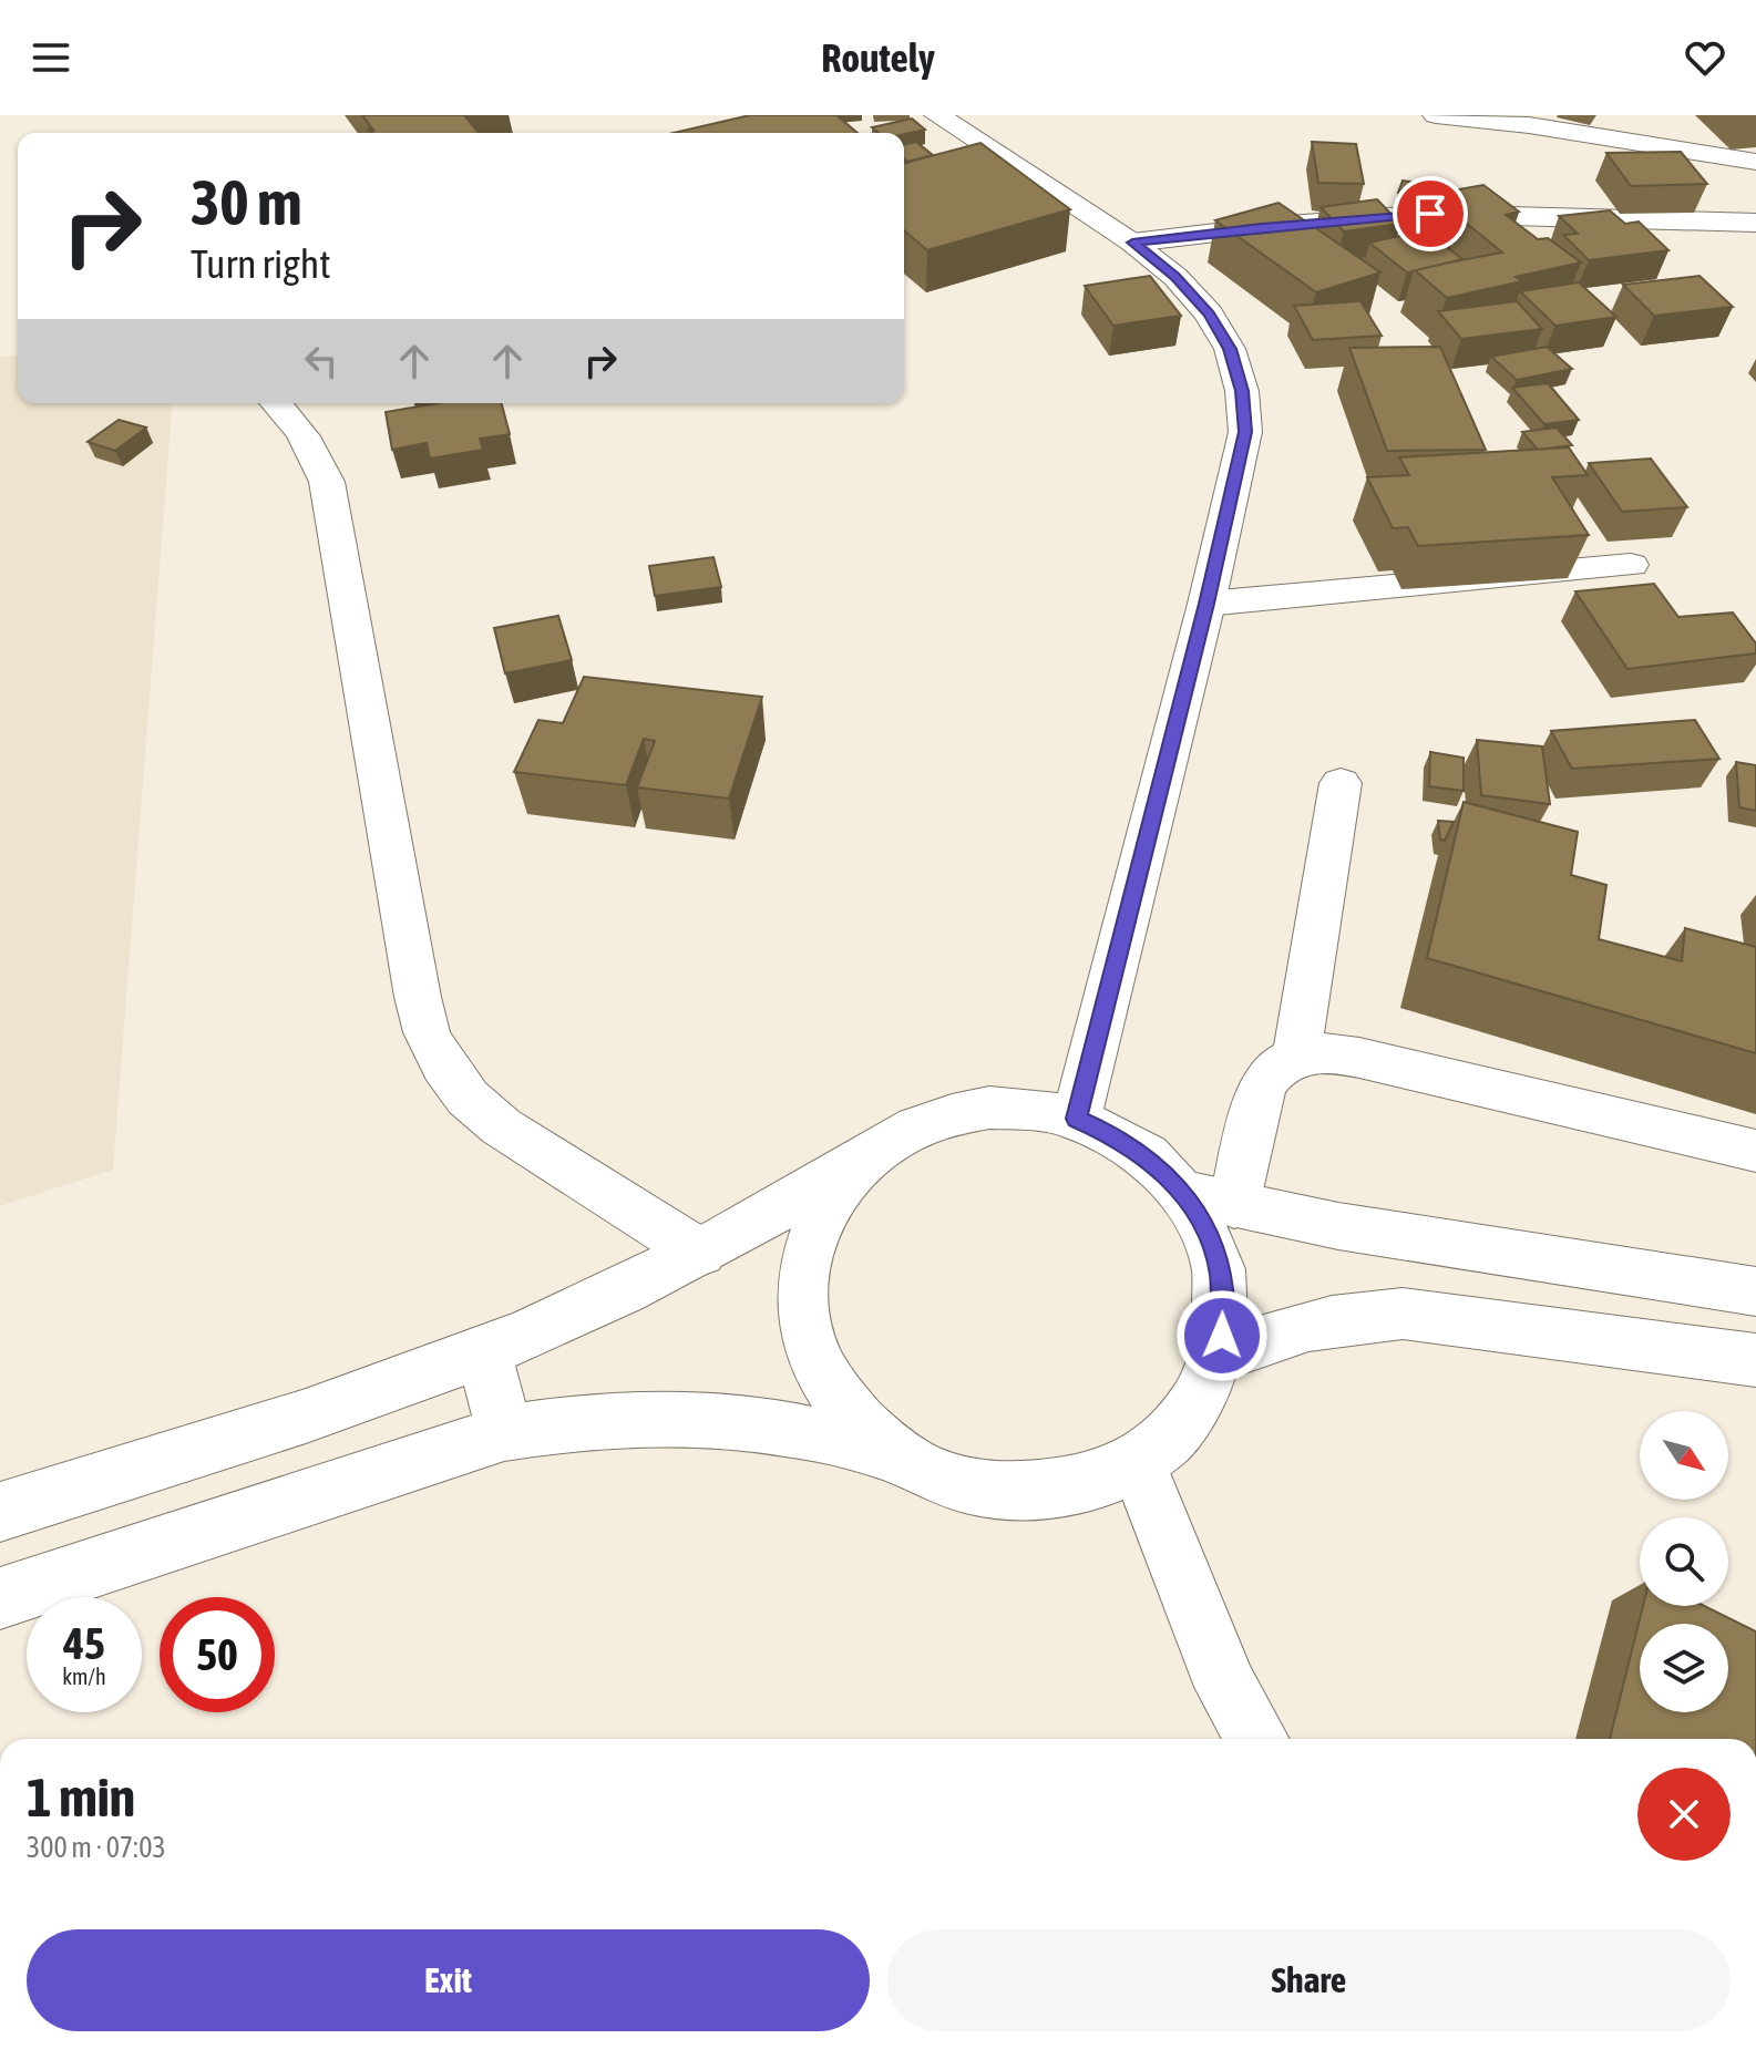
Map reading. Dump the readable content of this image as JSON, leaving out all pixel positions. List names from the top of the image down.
{
  "north": "bottom right",
  "page": {
    "header": "Routely",
    "turn": ["30 m", "Turn right"],
    "speed": "45 km/h",
    "limit": "50",
    "heading": ["1 min", "300 m · 07:03"],
    "buttons": ["Exit", "Share"]
  }
}
